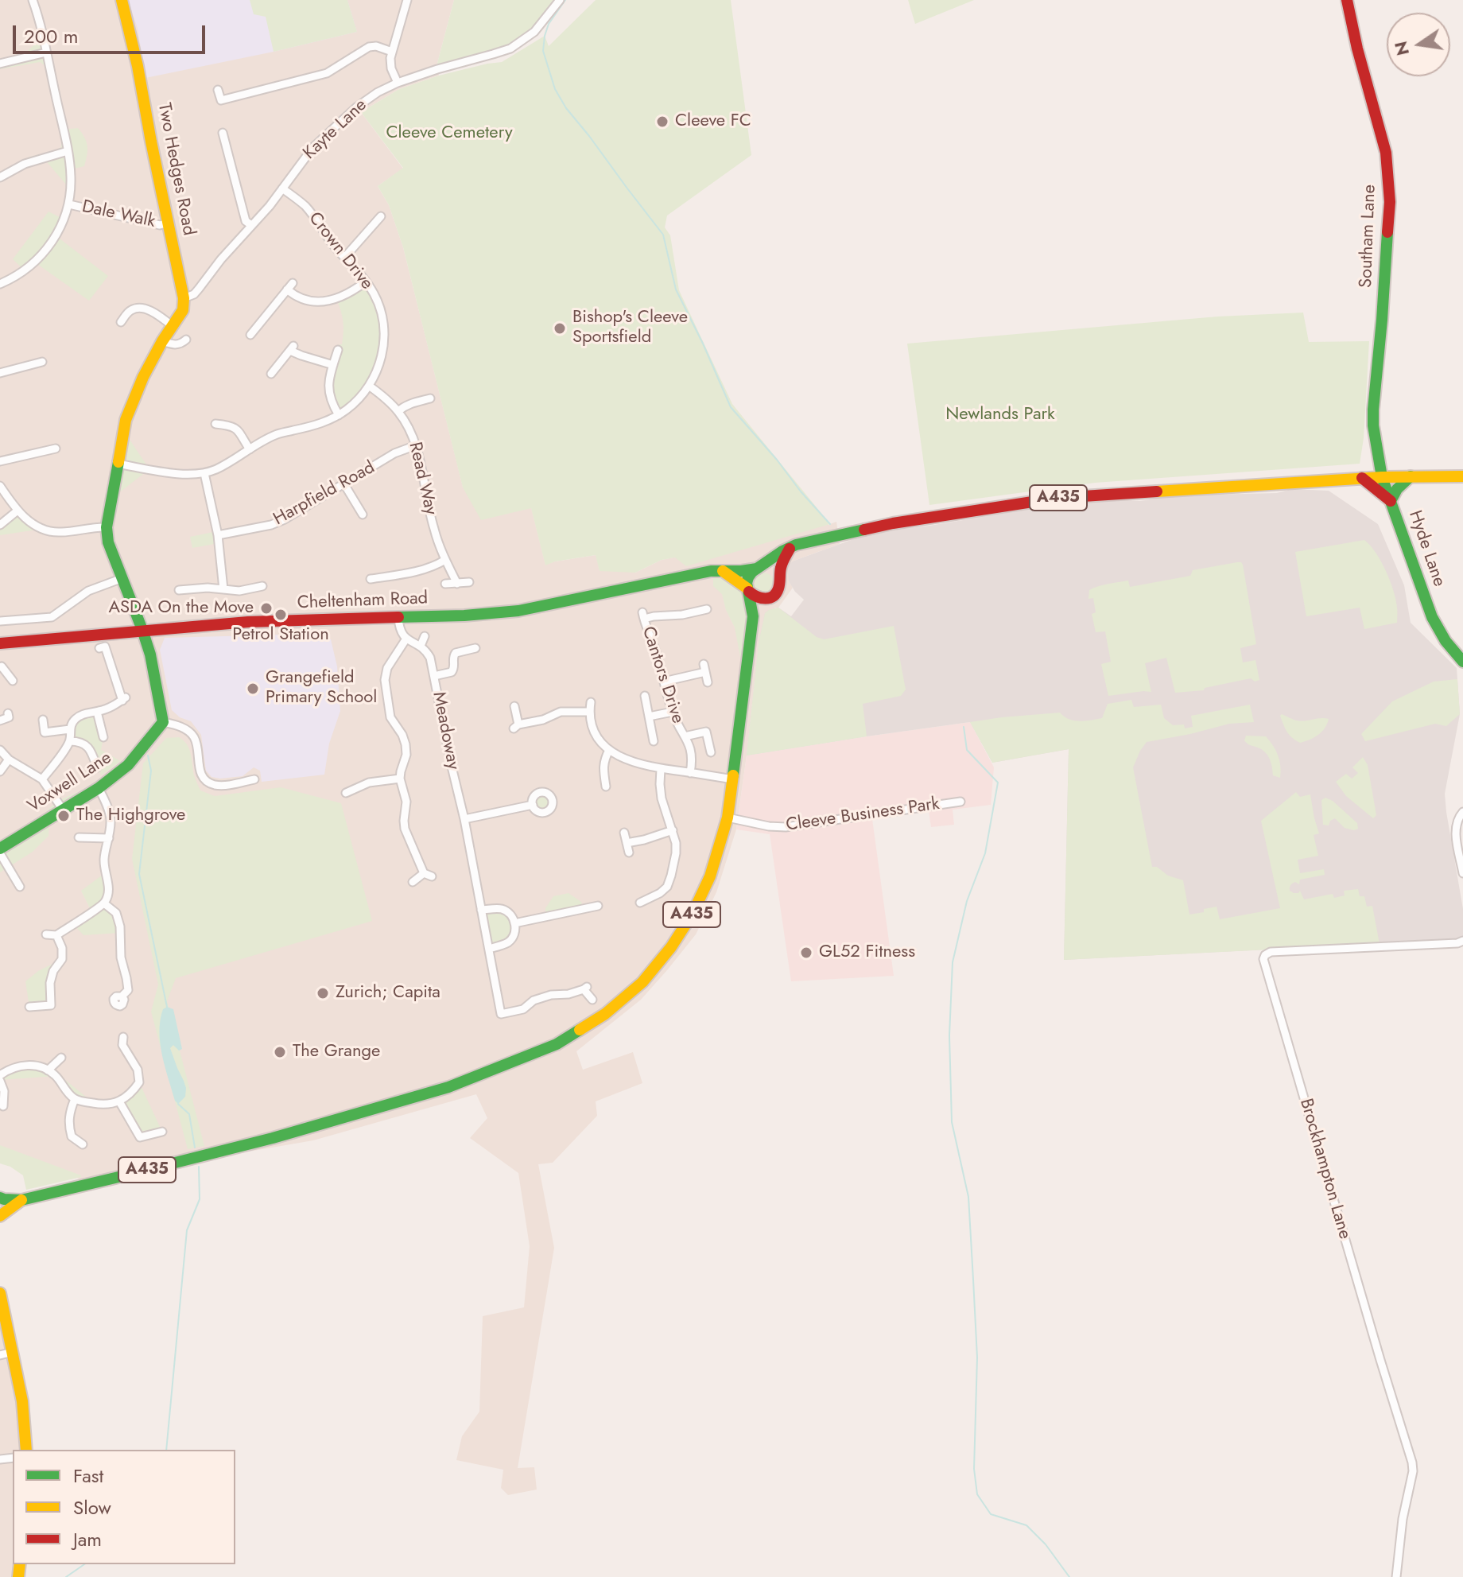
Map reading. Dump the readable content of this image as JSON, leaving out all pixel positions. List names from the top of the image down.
{
  "streets": {
    "street": [
      "Kayte Lane",
      "Two Hedges Road",
      "Dale Walk",
      "Southam Lane",
      "Crown Drive",
      "Read Way",
      "Harpfield Road",
      "A435",
      "Hyde Lane",
      "Cheltenham Road",
      "Cantors Drive",
      "Meadoway",
      "Voxwell Lane",
      "Cleeve Business Park",
      "Brockhampton Lane"
    ]
  },
  "crossings": [
    ["Kayte Lane", "Two Hedges Road"],
    ["Kayte Lane", "Crown Drive"],
    ["Two Hedges Road", "Dale Walk"],
    ["Southam Lane", "A435"],
    ["Southam Lane", "Hyde Lane"],
    ["Crown Drive", "Read Way"],
    ["Read Way", "Harpfield Road"],
    ["A435", "Hyde Lane"],
    ["A435", "Cheltenham Road"],
    ["A435", "Cleeve Business Park"]
  ],
  "parks": ["Cleeve Cemetery", "Newlands Park"],
  "places": [
    "Cleeve FC",
    "Bishop's Cleeve Sportsfield",
    "ASDA On the Move",
    "Petrol Station",
    "Grangefield Primary School",
    "The Highgrove",
    "GL52 Fitness",
    "Zurich; Capita",
    "The Grange"
  ],
  "legend": ["Fast", "Slow", "Jam"],
  "scale_bar": "200 m",
  "north": "left"
}
